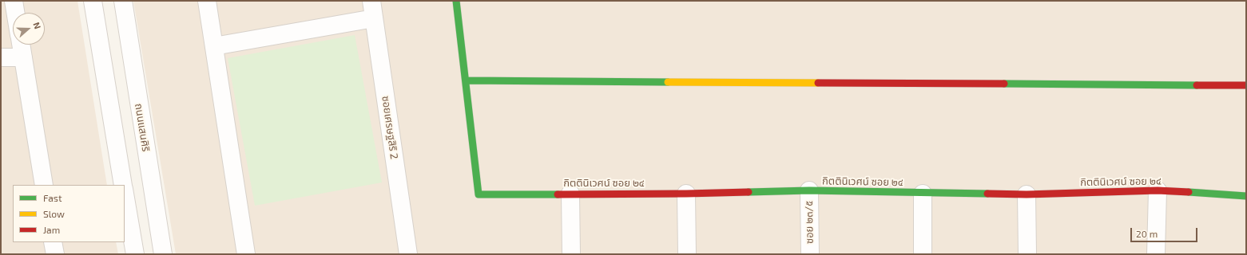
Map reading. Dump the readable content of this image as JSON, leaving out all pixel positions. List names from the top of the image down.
{
  "streets": {
    "street": [
      "ถนนแสนศิริ",
      "ซอยเศรษฐสิริ 2",
      "กิตตินิเวศน์ ซอย ๒๔",
      "ซอย ๒๓/๕"
    ]
  },
  "crossings": [
    ["กิตตินิเวศน์ ซอย ๒๔", "ซอย ๒๓/๕"]
  ],
  "legend": ["Fast", "Slow", "Jam"],
  "scale_bar": "20 m",
  "north": "right"
}
